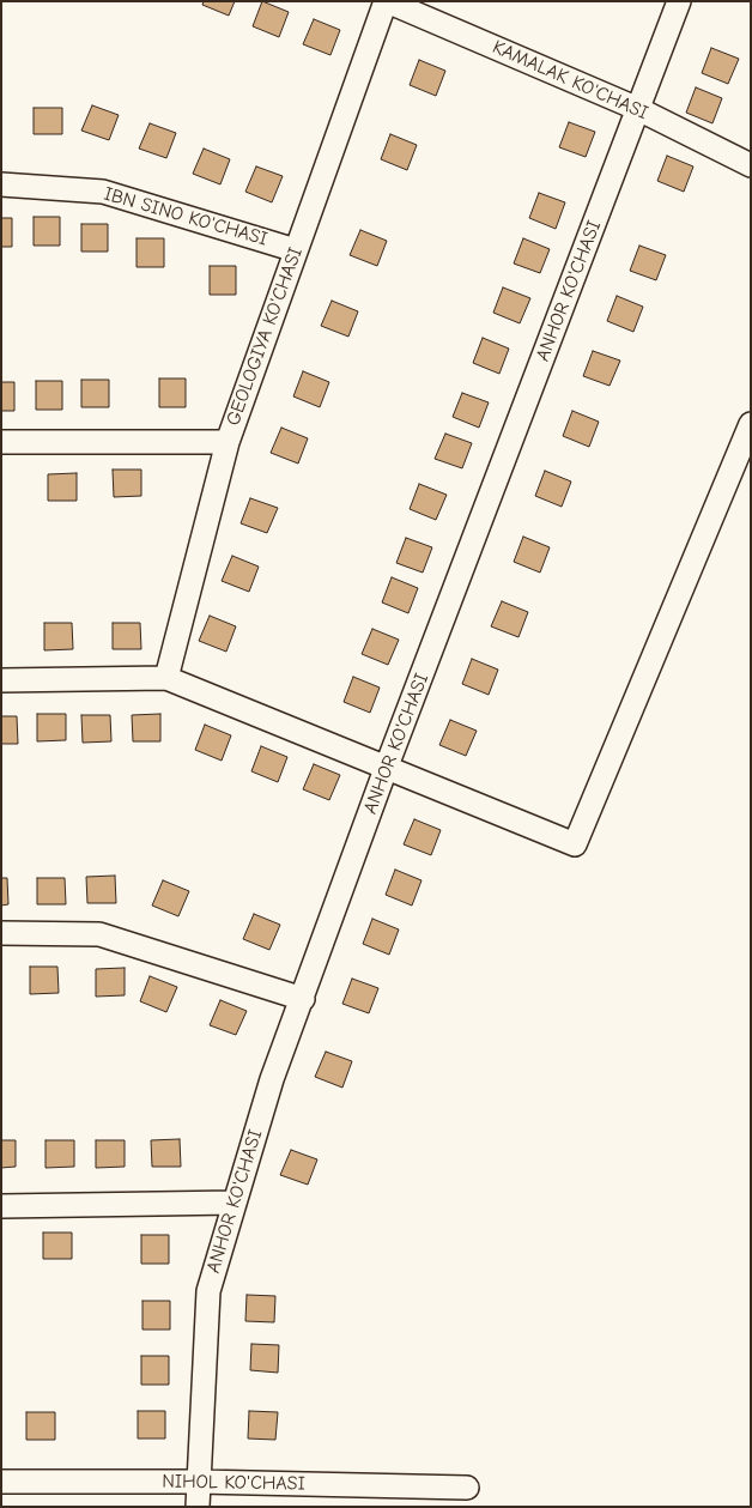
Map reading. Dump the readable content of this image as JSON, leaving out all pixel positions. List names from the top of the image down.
{
  "streets": {
    "street": [
      "KAMALAK KO'CHASI",
      "IBN SINO KO'CHASI",
      "ANHOR KO'CHASI",
      "GEOLOGIYA KO'CHASI",
      "NIHOL KO'CHASI"
    ]
  },
  "crossings": [
    ["KAMALAK KO'CHASI", "ANHOR KO'CHASI"],
    ["KAMALAK KO'CHASI", "GEOLOGIYA KO'CHASI"],
    ["IBN SINO KO'CHASI", "GEOLOGIYA KO'CHASI"],
    ["ANHOR KO'CHASI", "NIHOL KO'CHASI"]
  ]
}
